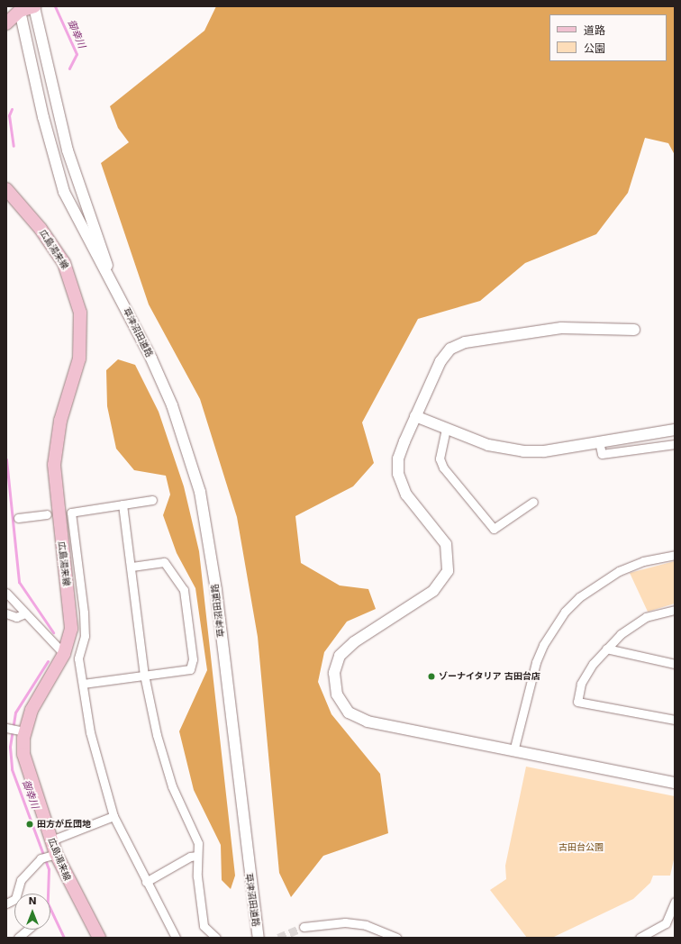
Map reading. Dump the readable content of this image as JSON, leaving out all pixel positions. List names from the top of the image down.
{
  "streets": {
    "main road": ["広島湯来線"],
    "street": ["草津沼田道路"]
  },
  "water": ["御幸川"],
  "parks": ["古田台公園"],
  "places": ["ゾーナイタリア 古田台店", "田方が丘団地"],
  "legend": ["道路", "公園"],
  "north": "top"
}
